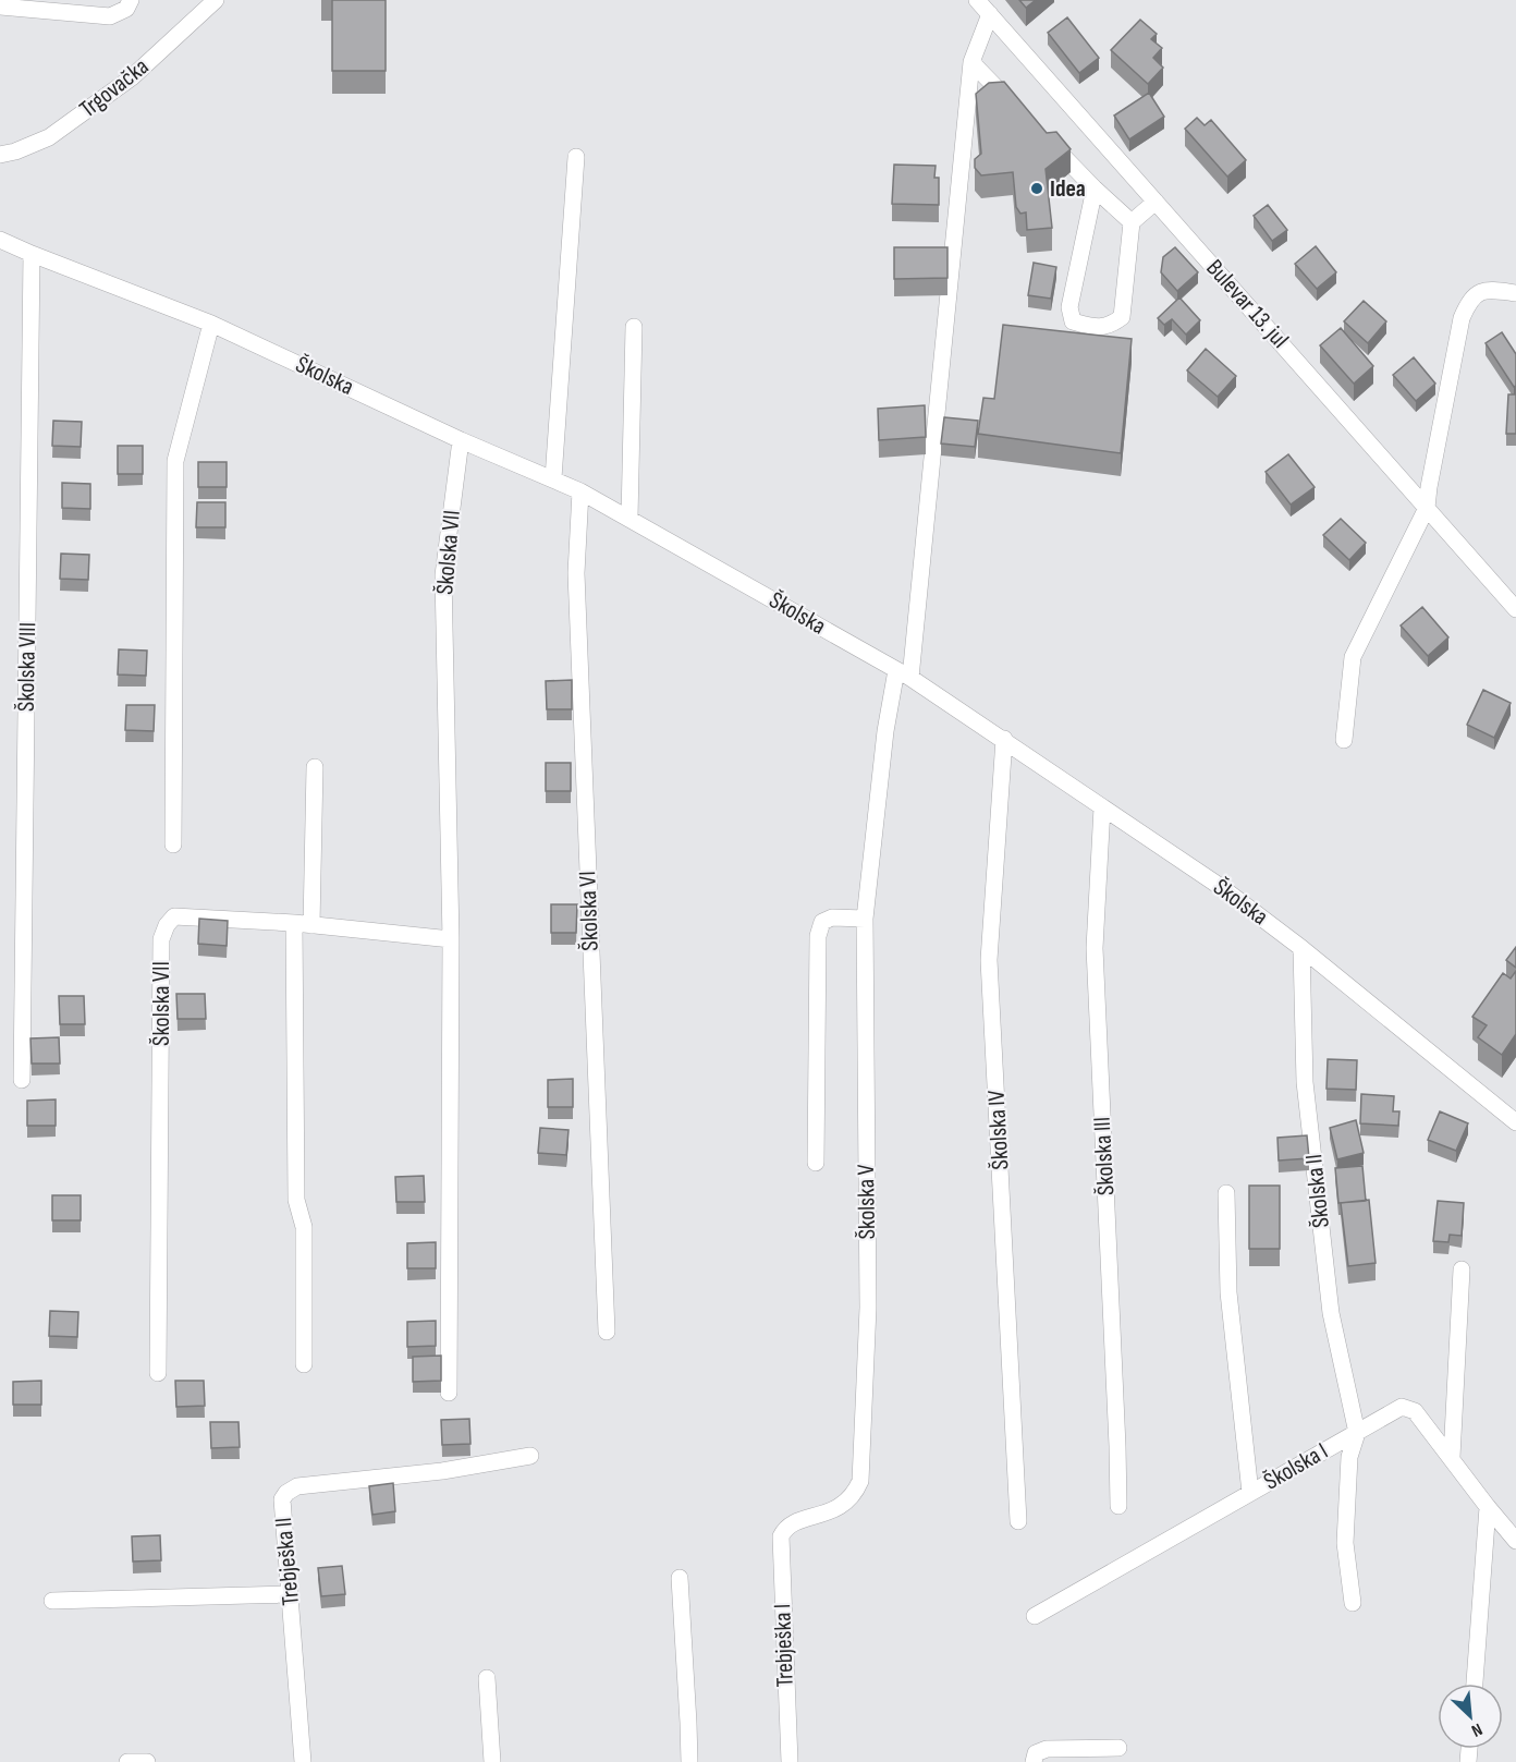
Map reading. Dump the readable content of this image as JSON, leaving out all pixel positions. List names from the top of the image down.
{
  "streets": {
    "street": [
      "Trgovačka",
      "Bulevar 13. jul",
      "Školska",
      "Školska VII",
      "Školska VIII",
      "Školska VI",
      "Školska IV",
      "Školska III",
      "Školska II",
      "Školska V",
      "Školska I",
      "Trebješka II",
      "Trebješka I"
    ]
  },
  "crossings": [
    ["Bulevar 13. jul", "Školska V"],
    ["Školska", "Školska VII"],
    ["Školska", "Školska VIII"],
    ["Školska", "Školska VI"],
    ["Školska", "Školska IV"],
    ["Školska", "Školska III"],
    ["Školska", "Školska II"],
    ["Školska", "Školska V"],
    ["Školska II", "Školska I"],
    ["Školska V", "Trebješka I"]
  ],
  "places": ["Idea"],
  "north": "bottom right"
}
